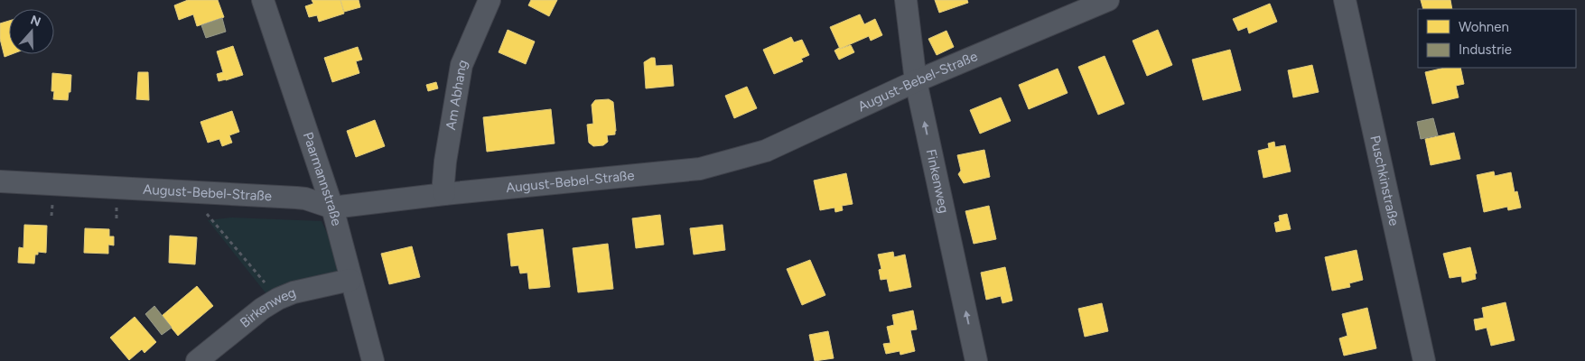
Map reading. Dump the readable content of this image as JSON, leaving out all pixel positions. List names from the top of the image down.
{
  "streets": {
    "street": [
      "August-Bebel-Straße",
      "Am Abhang",
      "Paarmannstraße",
      "Puschkinstraße",
      "Finkenweg",
      "Birkenweg"
    ]
  },
  "crossings": [
    ["August-Bebel-Straße", "Am Abhang"],
    ["August-Bebel-Straße", "Paarmannstraße"],
    ["August-Bebel-Straße", "Finkenweg"],
    ["Paarmannstraße", "Birkenweg"]
  ],
  "one_way": ["Finkenweg"],
  "legend": ["Wohnen", "Industrie"],
  "north": "top"
}
